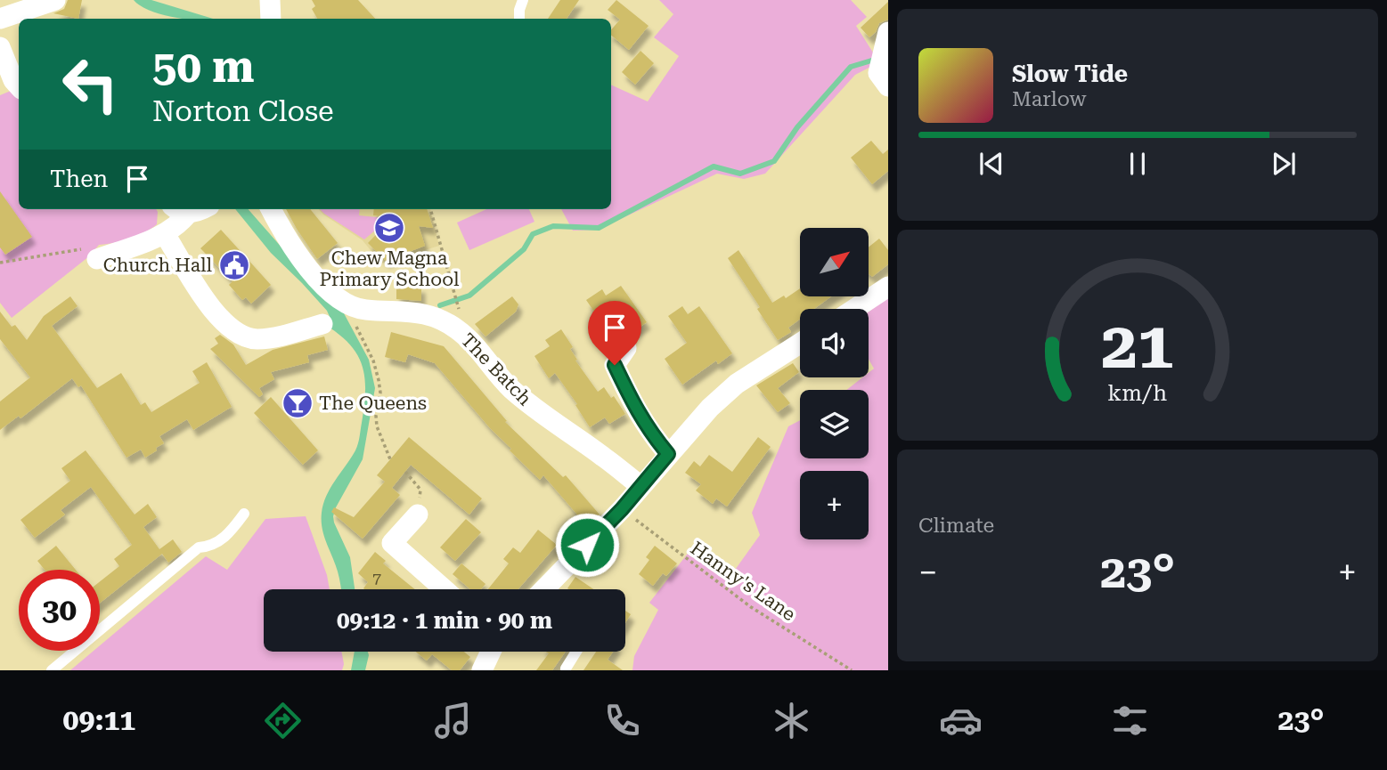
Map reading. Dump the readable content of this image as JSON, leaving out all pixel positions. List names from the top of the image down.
{
  "streets": {
    "street": ["The Batch"],
    "path": ["Hanny's Lane"]
  },
  "places": {
    "school or university": ["Chew Magna Primary School"],
    "public building": ["Church Hall"],
    "bar": ["The Queens"]
  },
  "house_numbers": ["7"],
  "north": "top right",
  "page": {
    "turn": ["50 m", "Norton Close"],
    "song": ["Slow Tide", "Marlow"],
    "then": "Then",
    "map_buttons": "+",
    "tile": "Climate",
    "heat": ["−", "23°", "+"],
    "limit": "30",
    "trip": "09:12 · 1 min · 90 m",
    "tabs": ["09:11", "23°"],
    "gauge": ["21", "km/h"]
  }
}
